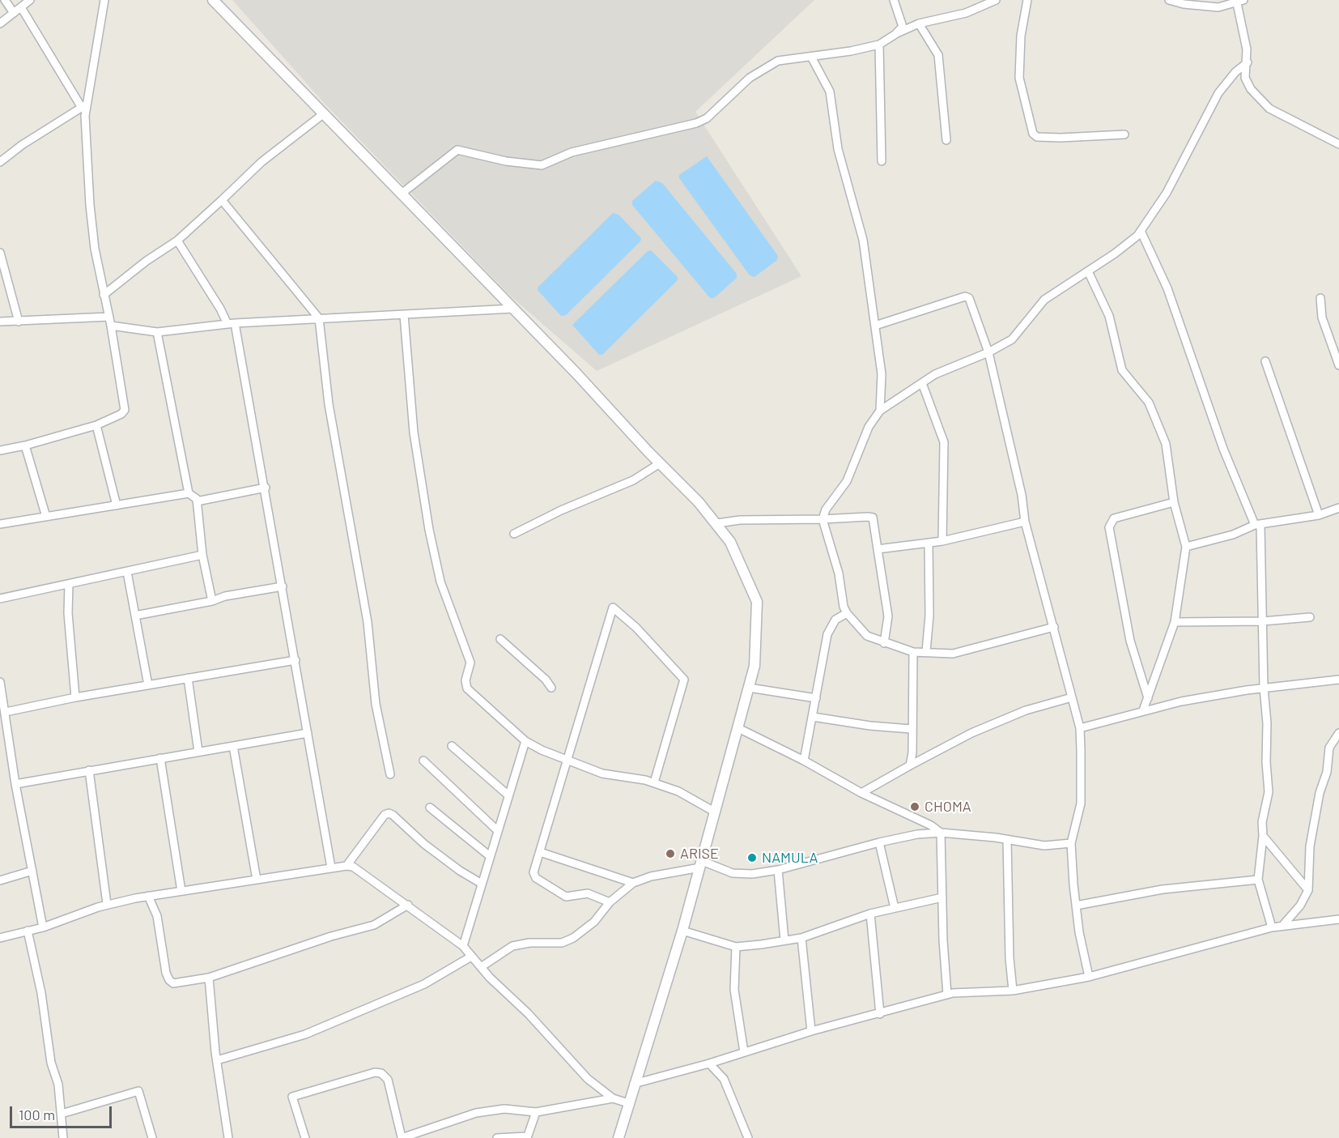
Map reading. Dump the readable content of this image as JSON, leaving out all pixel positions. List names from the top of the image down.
{
  "places": ["CHOMA", "ARISE", "NAMULA"],
  "scale_bar": "100 m"
}
